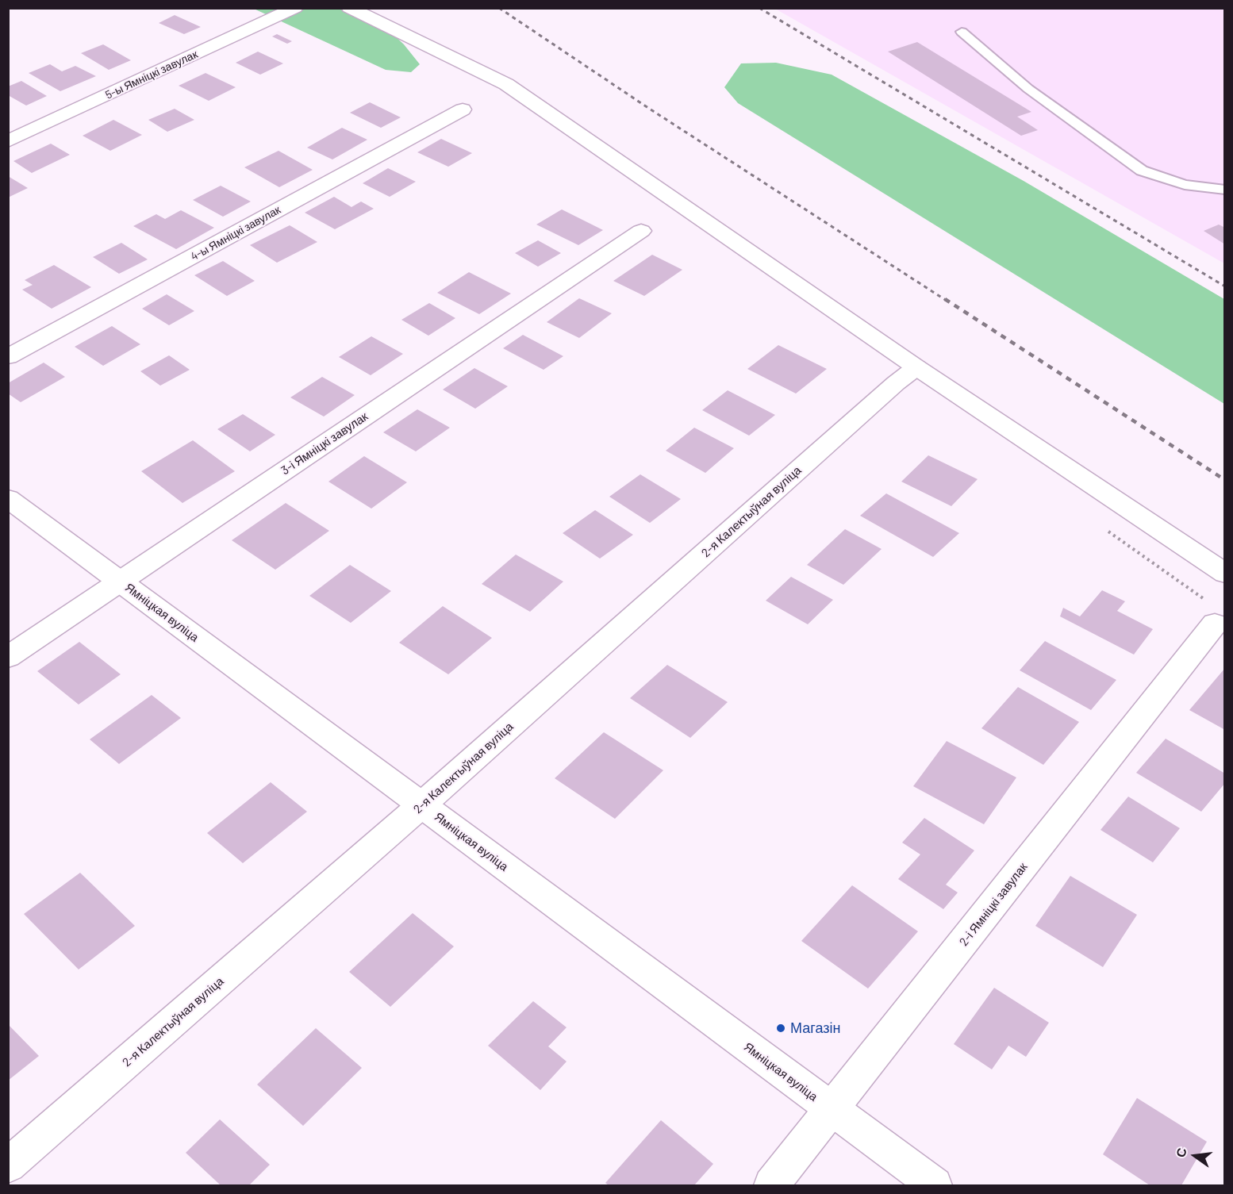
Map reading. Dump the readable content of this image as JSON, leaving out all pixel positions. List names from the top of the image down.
{
  "streets": {
    "street": [
      "5-ы Ямніцкі завулак",
      "4-ы Ямніцкі завулак",
      "3-і Ямніцкі завулак",
      "2-я Калектыўная вуліца",
      "Ямніцкая вуліца",
      "2-і Ямніцкі завулак"
    ]
  },
  "crossings": [
    ["3-і Ямніцкі завулак", "Ямніцкая вуліца"],
    ["2-я Калектыўная вуліца", "Ямніцкая вуліца"],
    ["Ямніцкая вуліца", "2-і Ямніцкі завулак"]
  ],
  "places": ["Магазін"],
  "north": "left"
}
